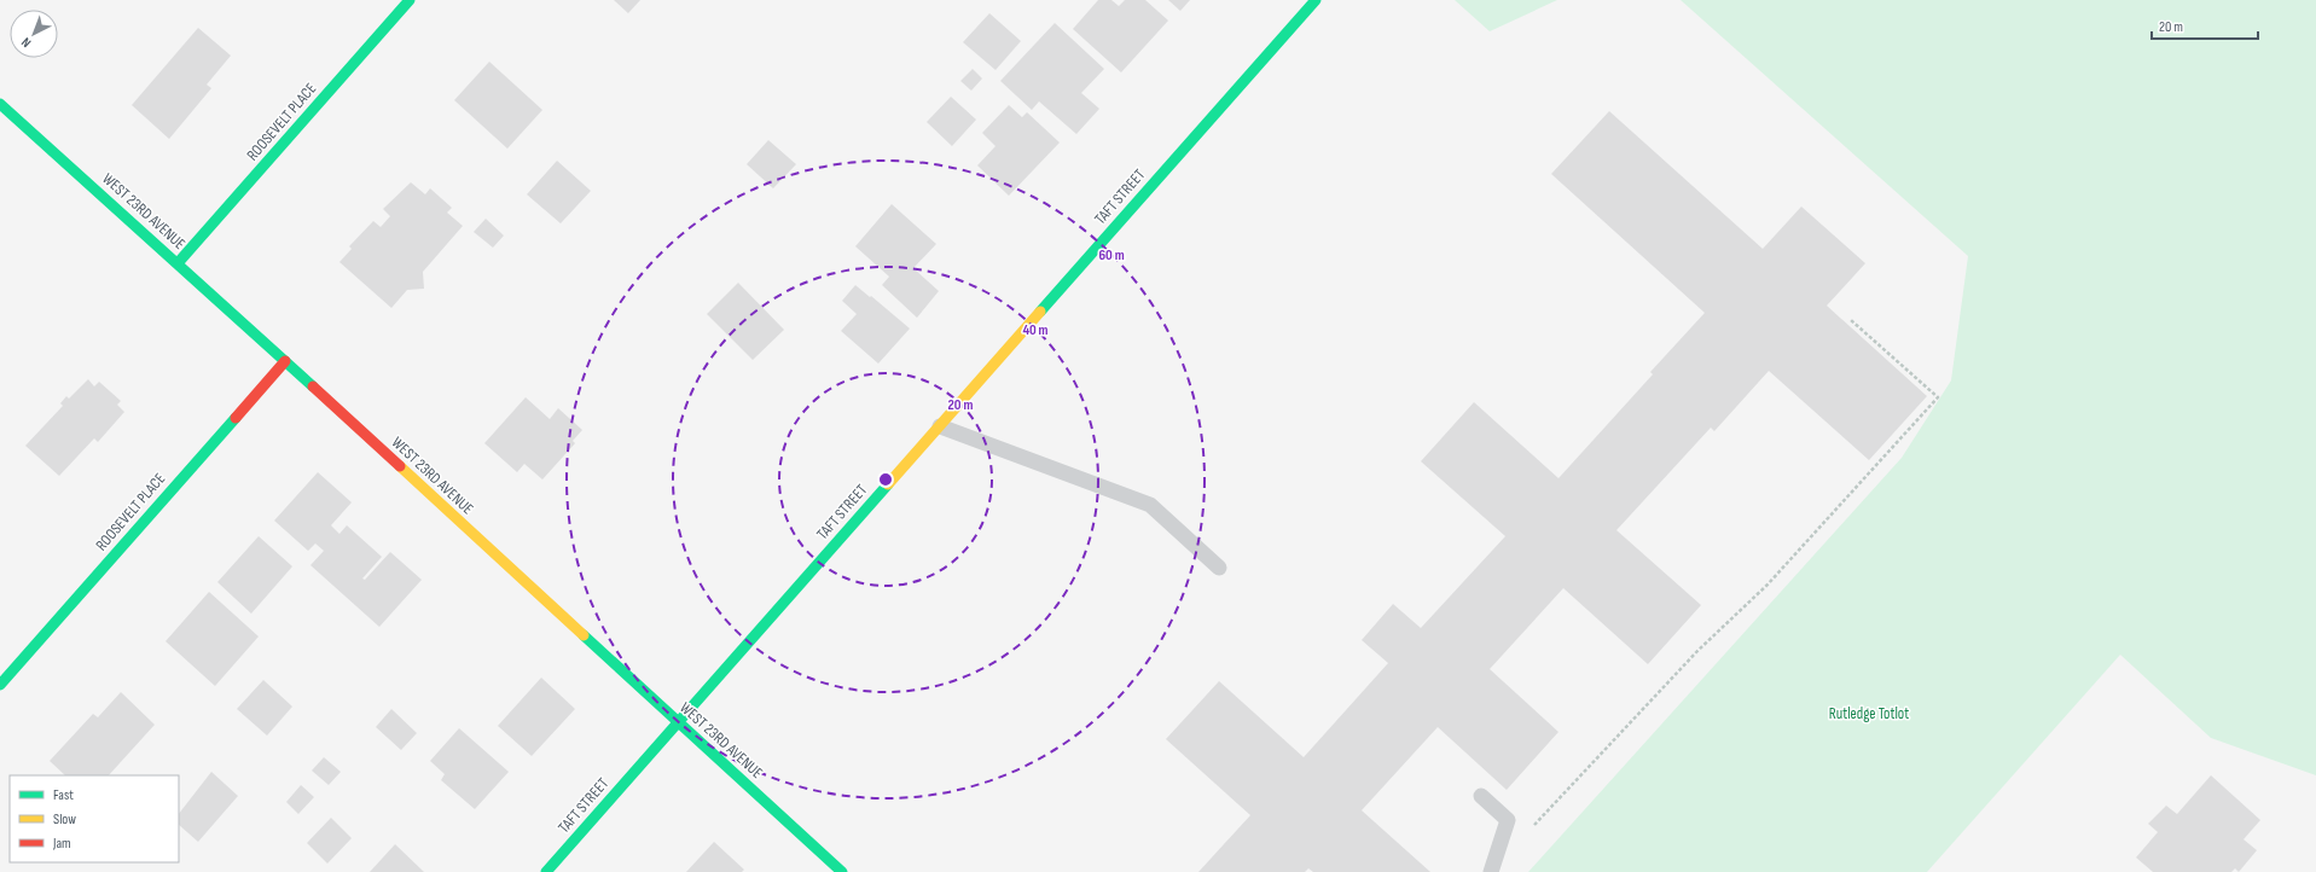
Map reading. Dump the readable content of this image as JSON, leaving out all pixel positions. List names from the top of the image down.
{
  "streets": {
    "street": ["ROOSEVELT PLACE", "TAFT STREET", "WEST 23RD AVENUE"]
  },
  "crossings": [
    ["ROOSEVELT PLACE", "WEST 23RD AVENUE"],
    ["TAFT STREET", "WEST 23RD AVENUE"]
  ],
  "parks": ["Rutledge Totlot"],
  "legend": ["Fast", "Slow", "Jam"],
  "scale_bar": "20 m",
  "north": "bottom left",
  "rings": ["60 m", "40 m", "20 m"]
}
